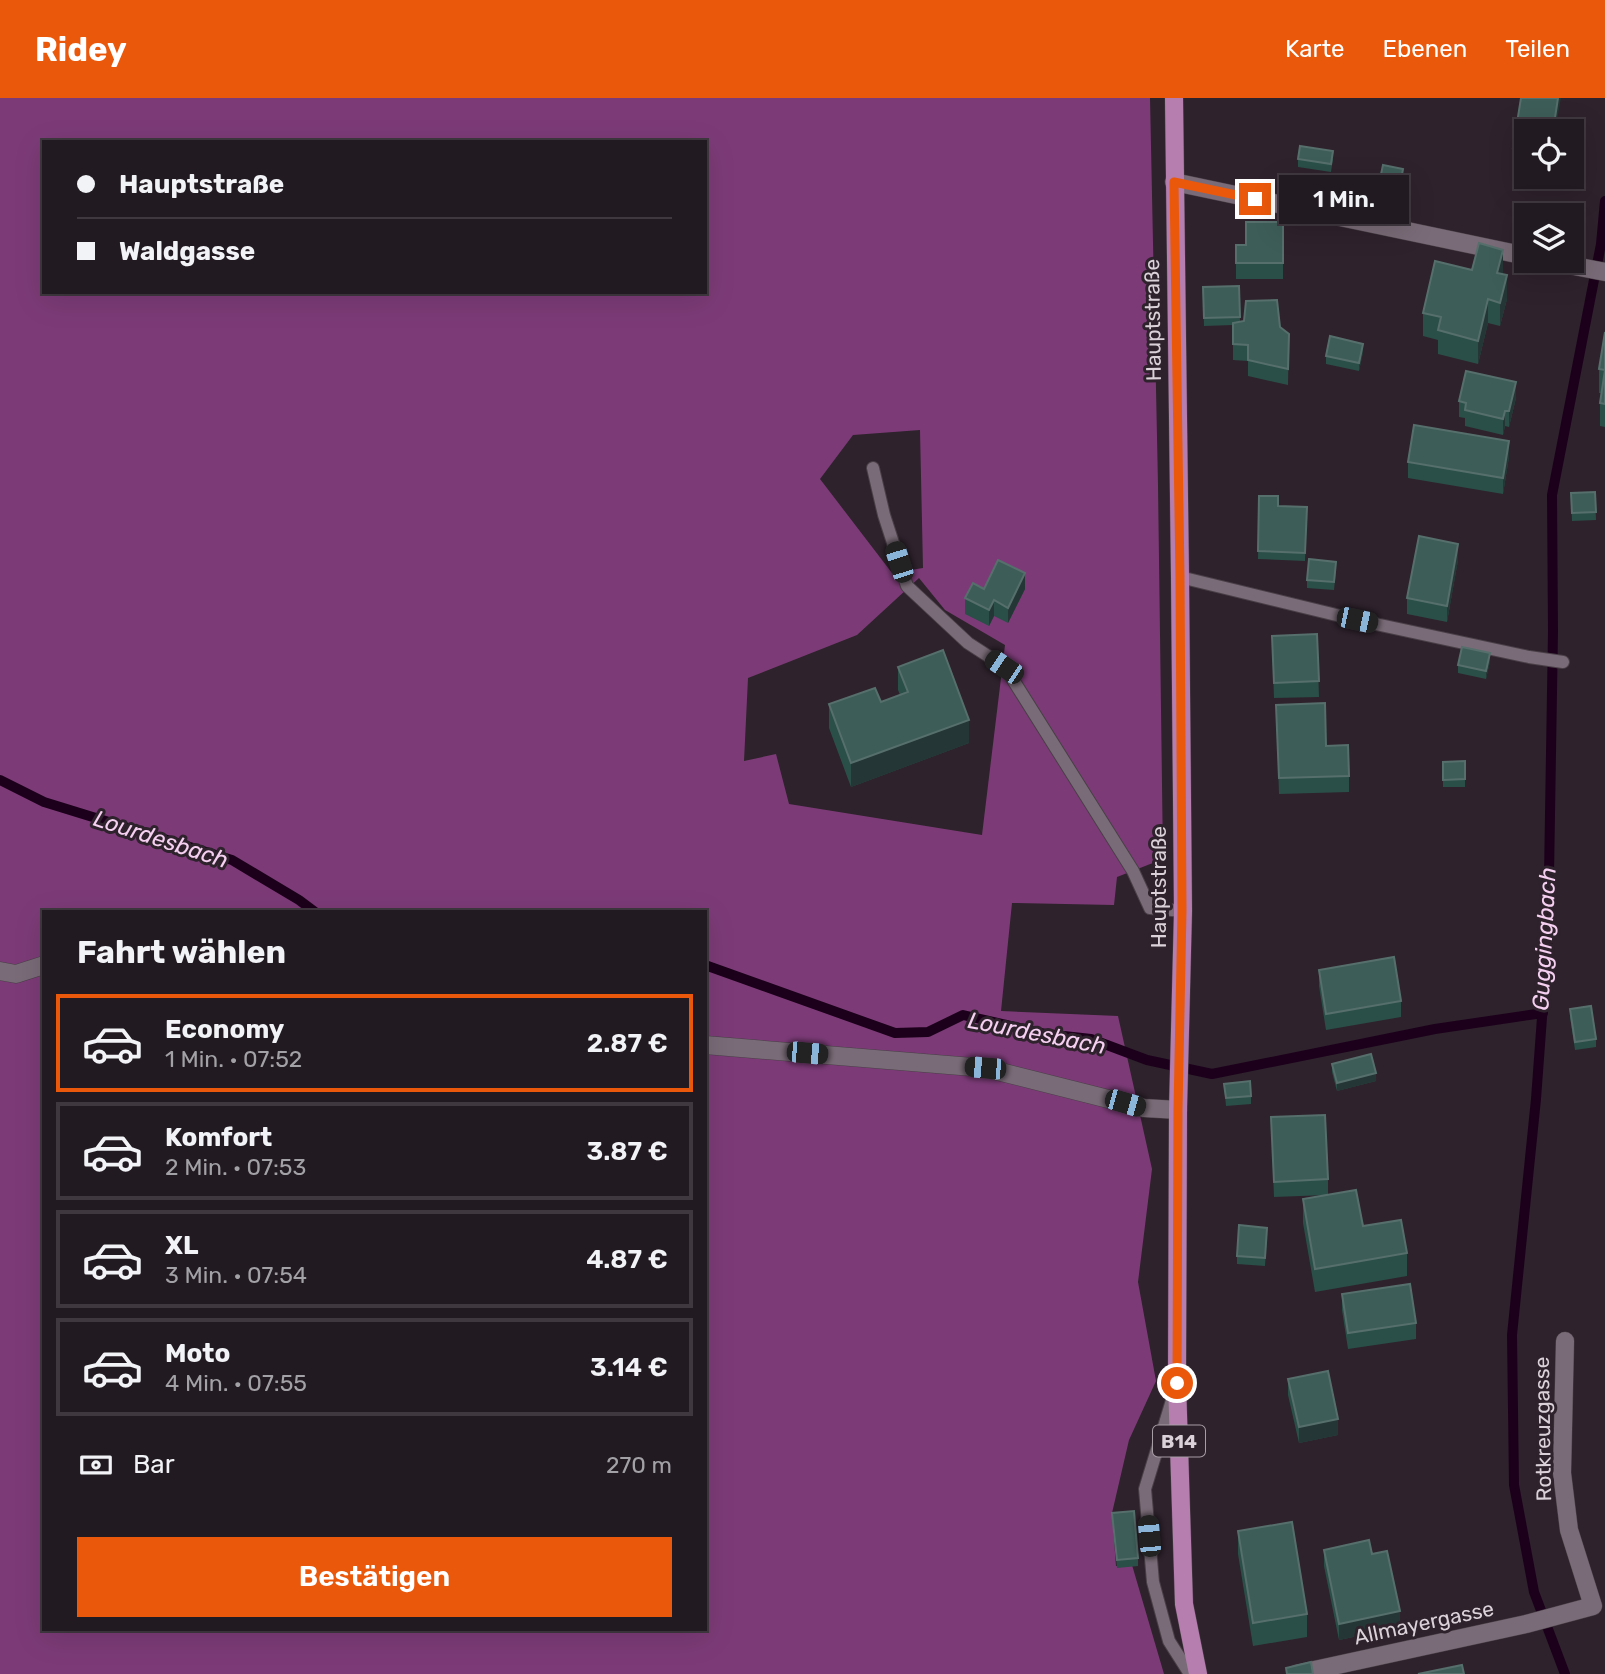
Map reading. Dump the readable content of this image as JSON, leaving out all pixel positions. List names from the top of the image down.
{
  "streets": {
    "main road": ["Hauptstraße", "B14"],
    "street": ["Rotkreuzgasse", "Allmayergasse"]
  },
  "crossings": [
    ["Rotkreuzgasse", "Allmayergasse"]
  ],
  "water": ["Lourdesbach", "Guggingbach"],
  "page": {
    "header": "Ridey",
    "nav": ["Karte", "Ebenen", "Teilen"],
    "banner": ["Hauptstraße", "Waldgasse"],
    "bubble": "1 Min.",
    "heading": "Fahrt wählen",
    "list": [
      {
        "name": "Economy",
        "note": "1 Min. · 07:52",
        "value": "2.87 €"
      },
      {
        "name": "Komfort",
        "note": "2 Min. · 07:53",
        "value": "3.87 €"
      },
      {
        "name": "XL",
        "note": "3 Min. · 07:54",
        "value": "4.87 €"
      },
      {
        "name": "Moto",
        "note": "4 Min. · 07:55",
        "value": "3.14 €"
      }
    ],
    "pay": ["Bar", "270 m"],
    "buttons": "Bestätigen"
  }
}
